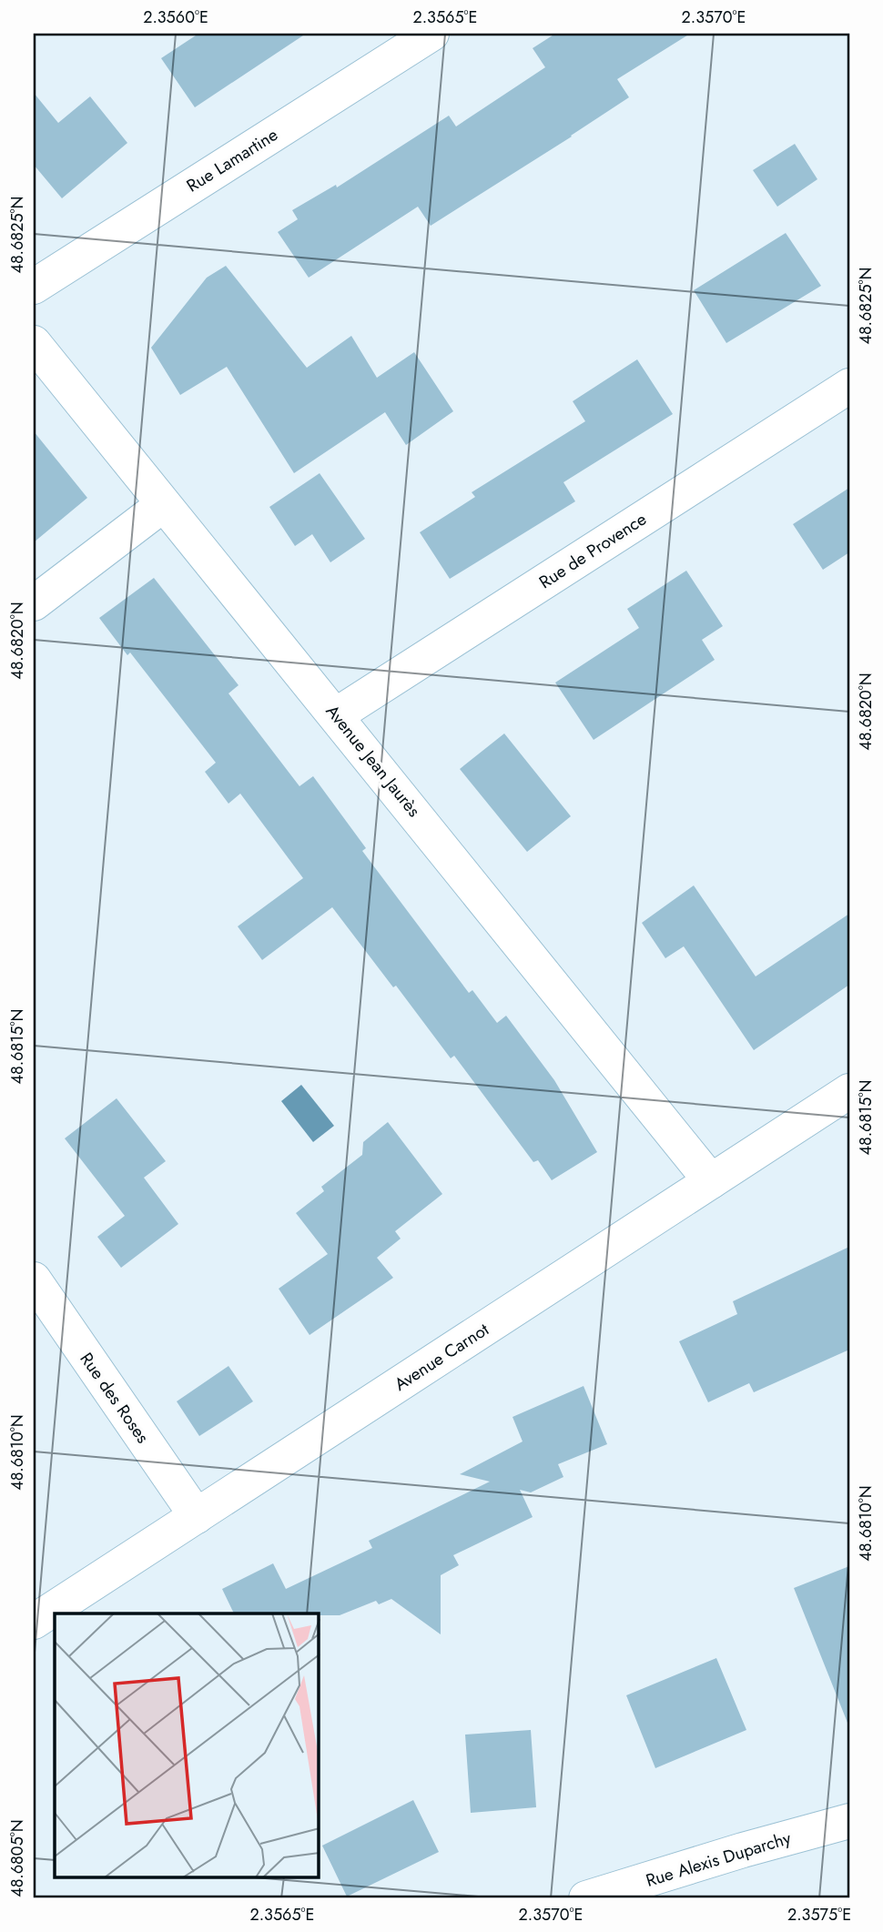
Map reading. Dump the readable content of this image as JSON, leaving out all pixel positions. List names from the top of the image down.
{
  "streets": {
    "street": [
      "Rue Lamartine",
      "Rue de Provence",
      "Avenue Jean Jaurès",
      "Avenue Carnot",
      "Rue des Roses",
      "Rue Alexis Duparchy"
    ]
  },
  "crossings": [
    ["Rue de Provence", "Avenue Jean Jaurès"],
    ["Avenue Jean Jaurès", "Avenue Carnot"],
    ["Avenue Carnot", "Rue des Roses"]
  ],
  "coordinates": [
    "2.3560°E",
    "2.3565°E",
    "2.3570°E",
    "48.6825°N",
    "48.6820°N",
    "48.6815°N",
    "48.6810°N",
    "48.6805°N",
    "2.3575°E"
  ]
}
